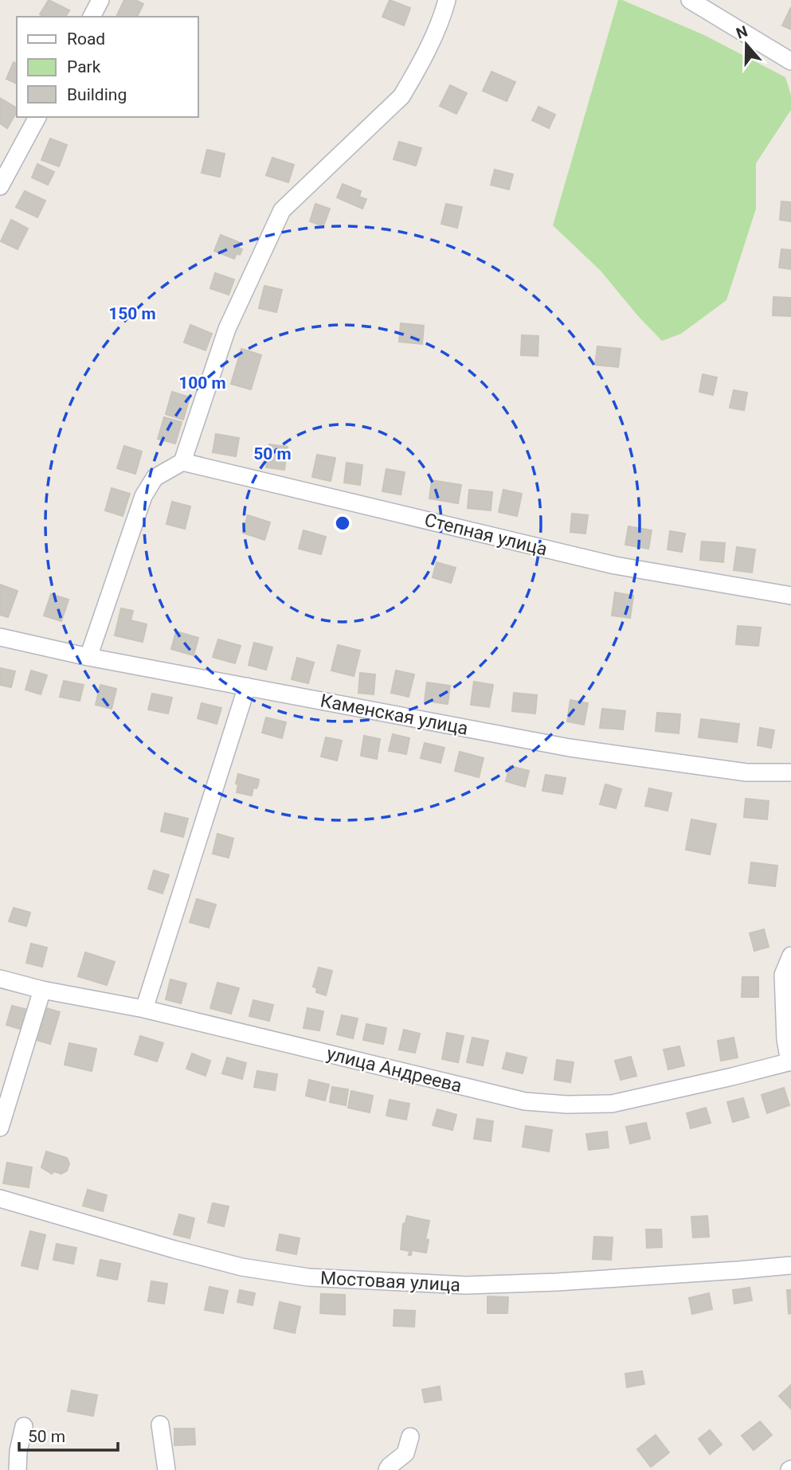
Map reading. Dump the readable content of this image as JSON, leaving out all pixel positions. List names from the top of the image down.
{
  "streets": {
    "street": [
      "Степная улица",
      "Каменская улица",
      "улица Андреева",
      "Мостовая улица"
    ]
  },
  "legend": ["Road", "Park", "Building"],
  "scale_bar": "50 m",
  "north": "top",
  "rings": ["150 m", "100 m", "50 m"]
}
